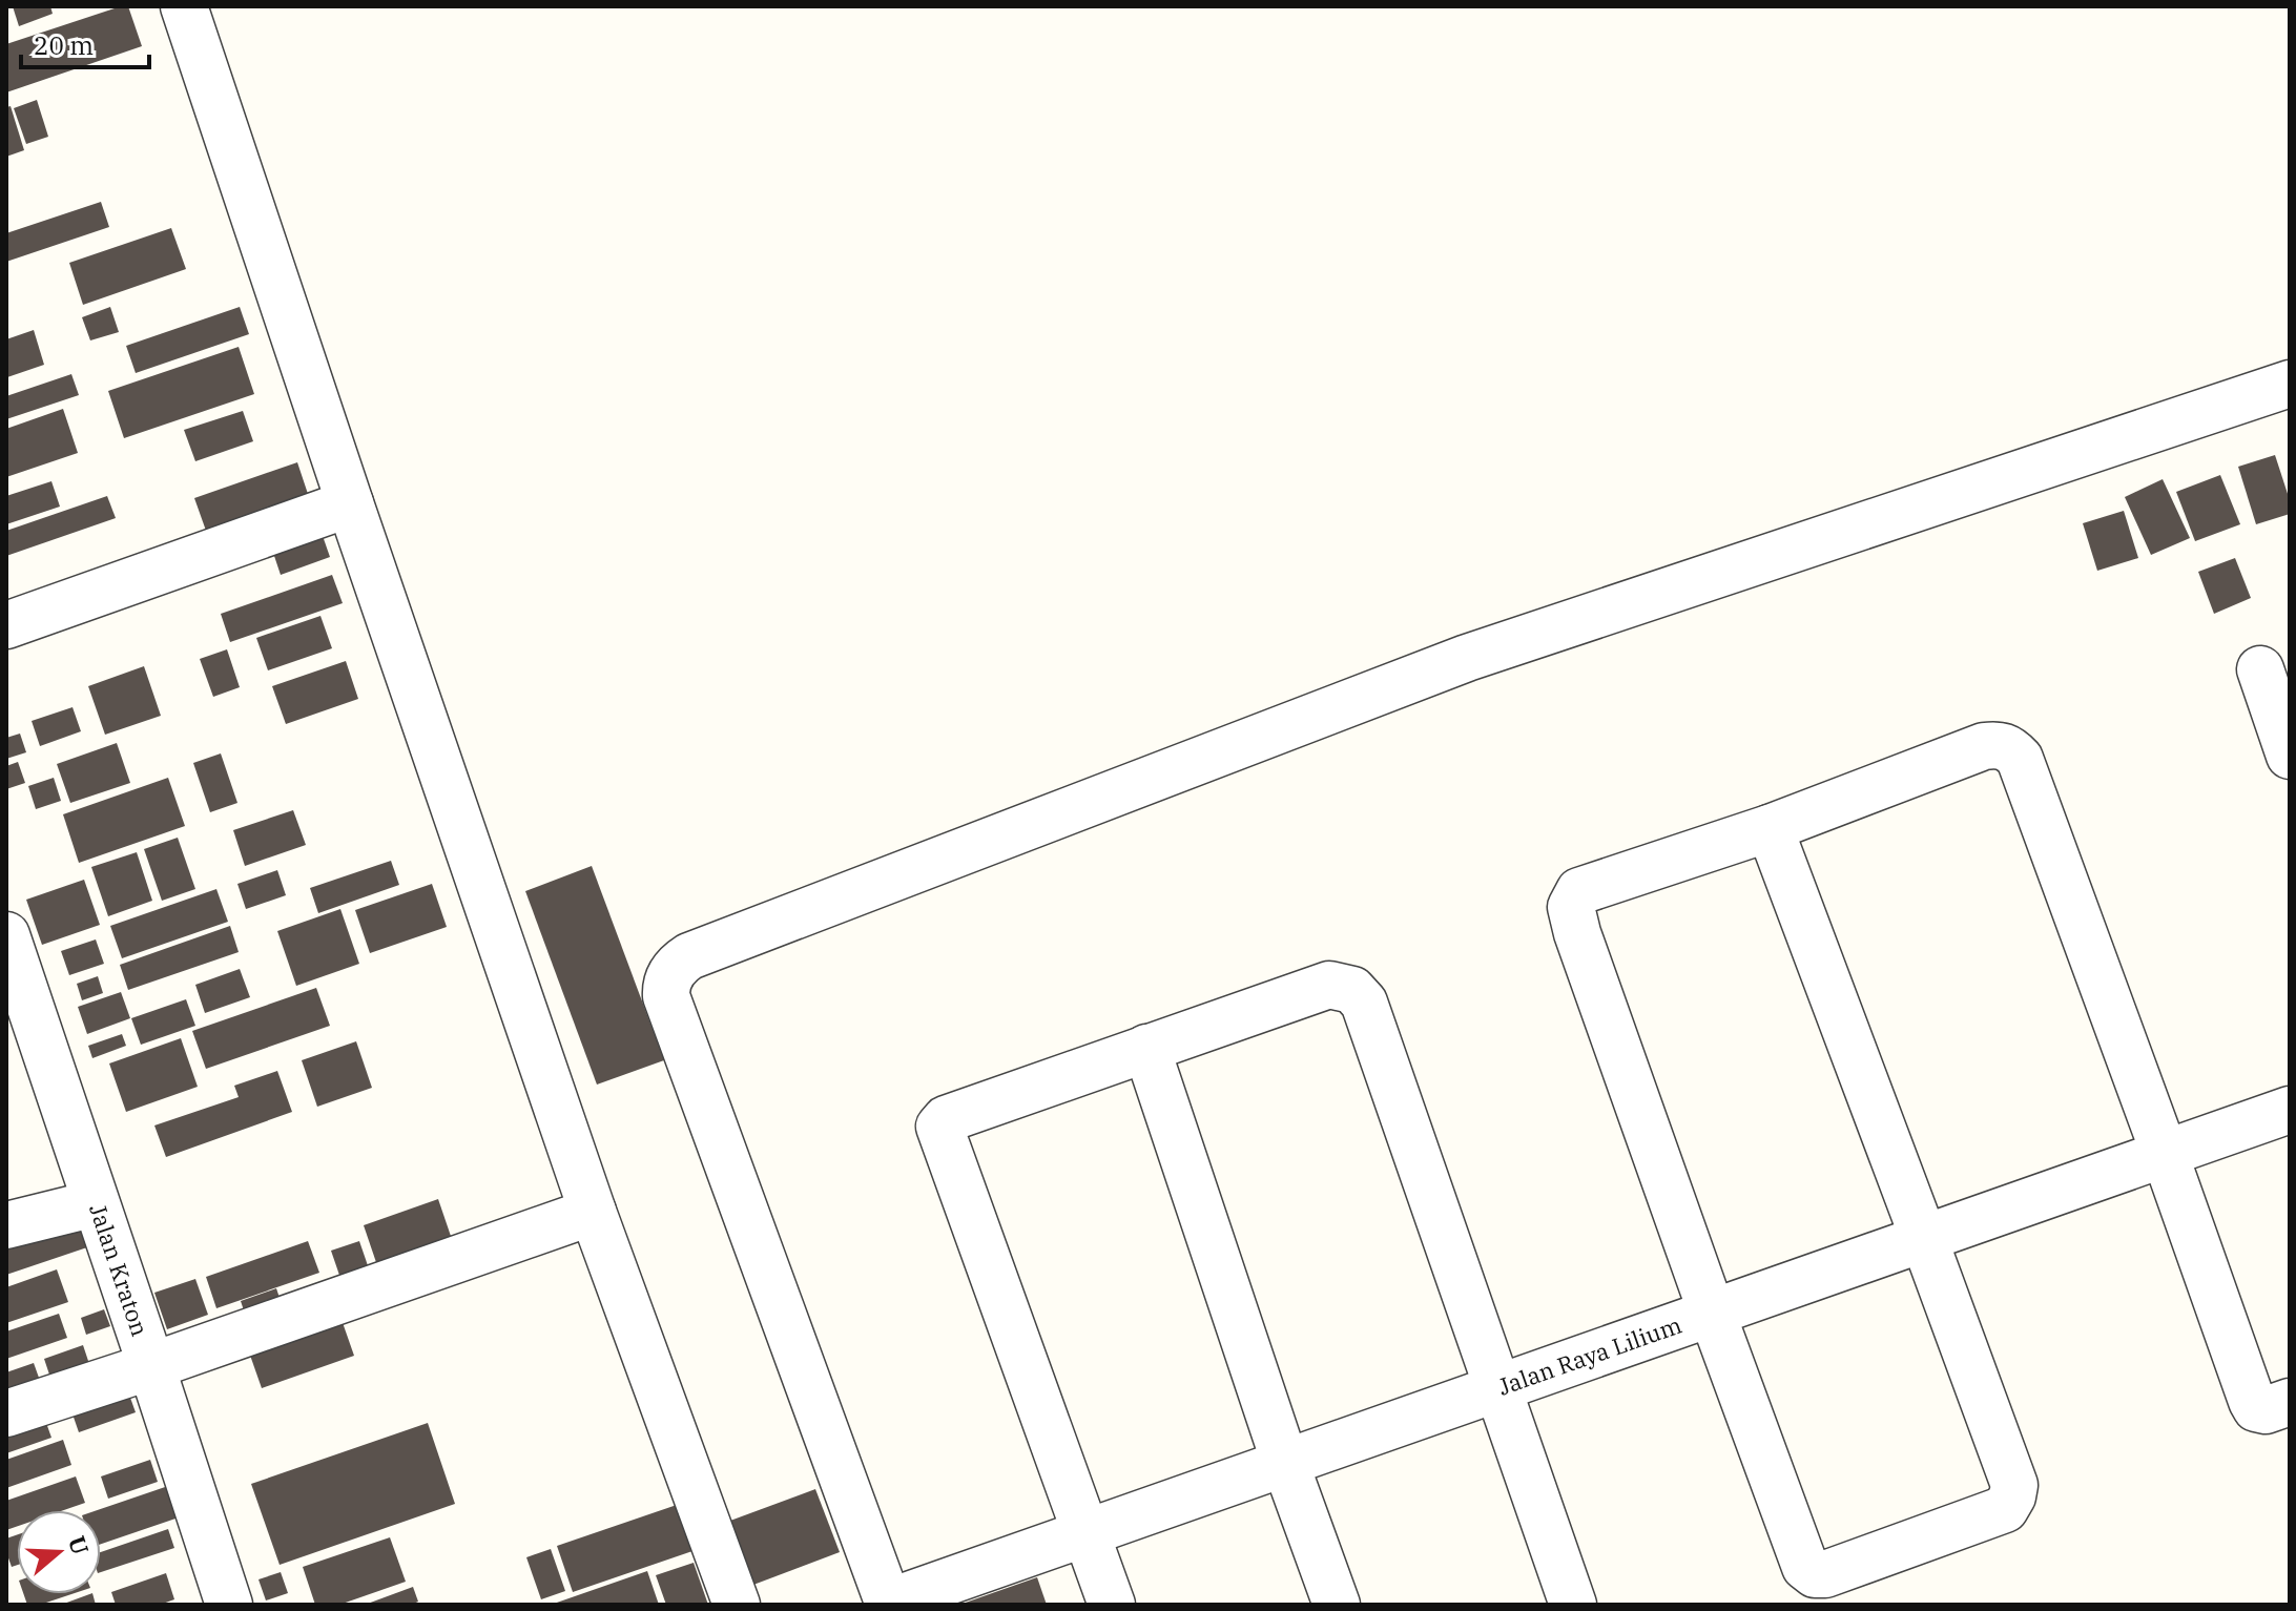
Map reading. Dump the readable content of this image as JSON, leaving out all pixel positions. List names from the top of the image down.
{
  "streets": {
    "street": ["Jalan Kraton", "Jalan Raya Lilium"]
  },
  "scale_bar": "20 m",
  "north": "right"
}
